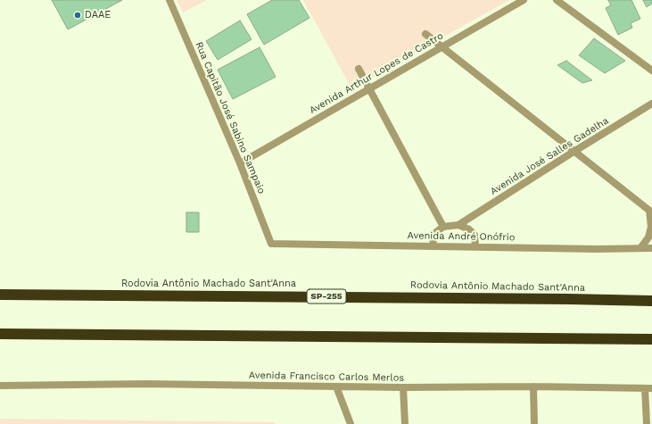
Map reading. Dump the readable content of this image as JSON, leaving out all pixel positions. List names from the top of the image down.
{
  "streets": {
    "highway": ["Rodovia Antônio Machado Sant'Anna", "SP-255"],
    "street": [
      "Avenida Arthur Lopes de Castro",
      "Rua Capitão José Sabino Sampaio",
      "Avenida José Salles Gadelha",
      "Avenida André Onófrio",
      "Avenida Francisco Carlos Merlos"
    ]
  },
  "crossings": [
    ["Avenida Arthur Lopes de Castro", "Rua Capitão José Sabino Sampaio"],
    ["Rua Capitão José Sabino Sampaio", "Avenida André Onófrio"]
  ],
  "places": ["DAAE"]
}
